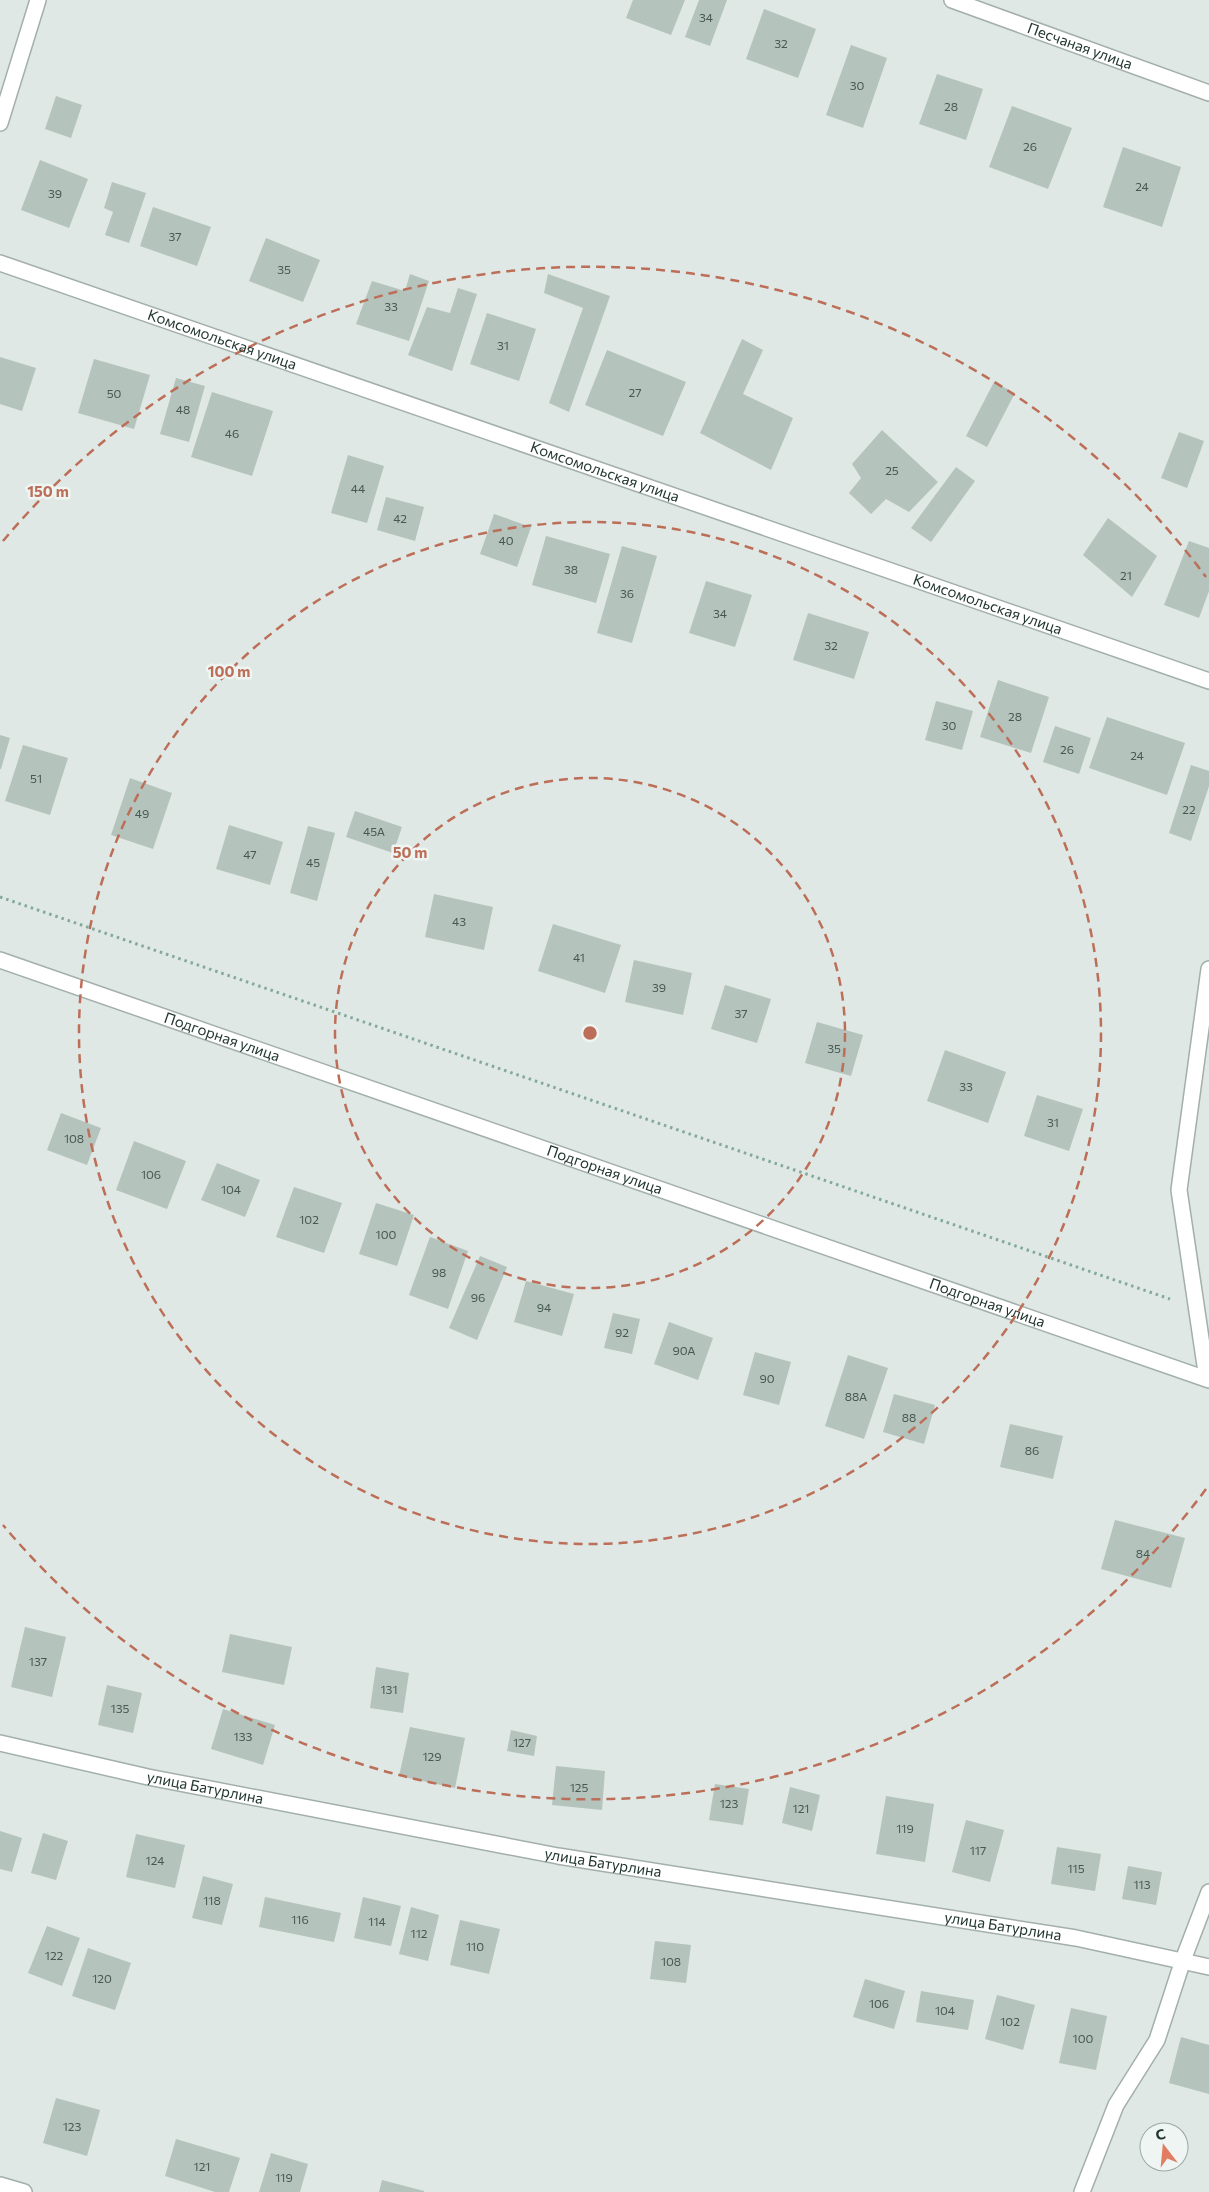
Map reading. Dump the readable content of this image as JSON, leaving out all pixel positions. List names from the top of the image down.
{
  "streets": {
    "street": [
      "Песчаная улица",
      "Комсомольская улица",
      "Подгорная улица",
      "улица Батурлина"
    ]
  },
  "house_numbers": [
    "34",
    "32",
    "30",
    "28",
    "26",
    "24",
    "39",
    "37",
    "35",
    "33",
    "31",
    "27",
    "50",
    "48",
    "46",
    "25",
    "44",
    "42",
    "40",
    "38",
    "21",
    "36",
    "34",
    "32",
    "28",
    "30",
    "26",
    "24",
    "51",
    "22",
    "49",
    "45А",
    "47",
    "45",
    "43",
    "41",
    "39",
    "37",
    "35",
    "33",
    "31",
    "108",
    "106",
    "104",
    "102",
    "100",
    "98",
    "96",
    "94",
    "92",
    "90А",
    "90",
    "88А",
    "88",
    "86",
    "84",
    "137",
    "131",
    "135",
    "133",
    "127",
    "129",
    "125",
    "123",
    "121",
    "119",
    "117",
    "124",
    "115",
    "113",
    "118",
    "116",
    "114",
    "112",
    "110",
    "122",
    "108",
    "120",
    "106",
    "104",
    "102",
    "100",
    "123",
    "121",
    "119"
  ],
  "north": "top",
  "rings": ["150 m", "100 m", "50 m"]
}
